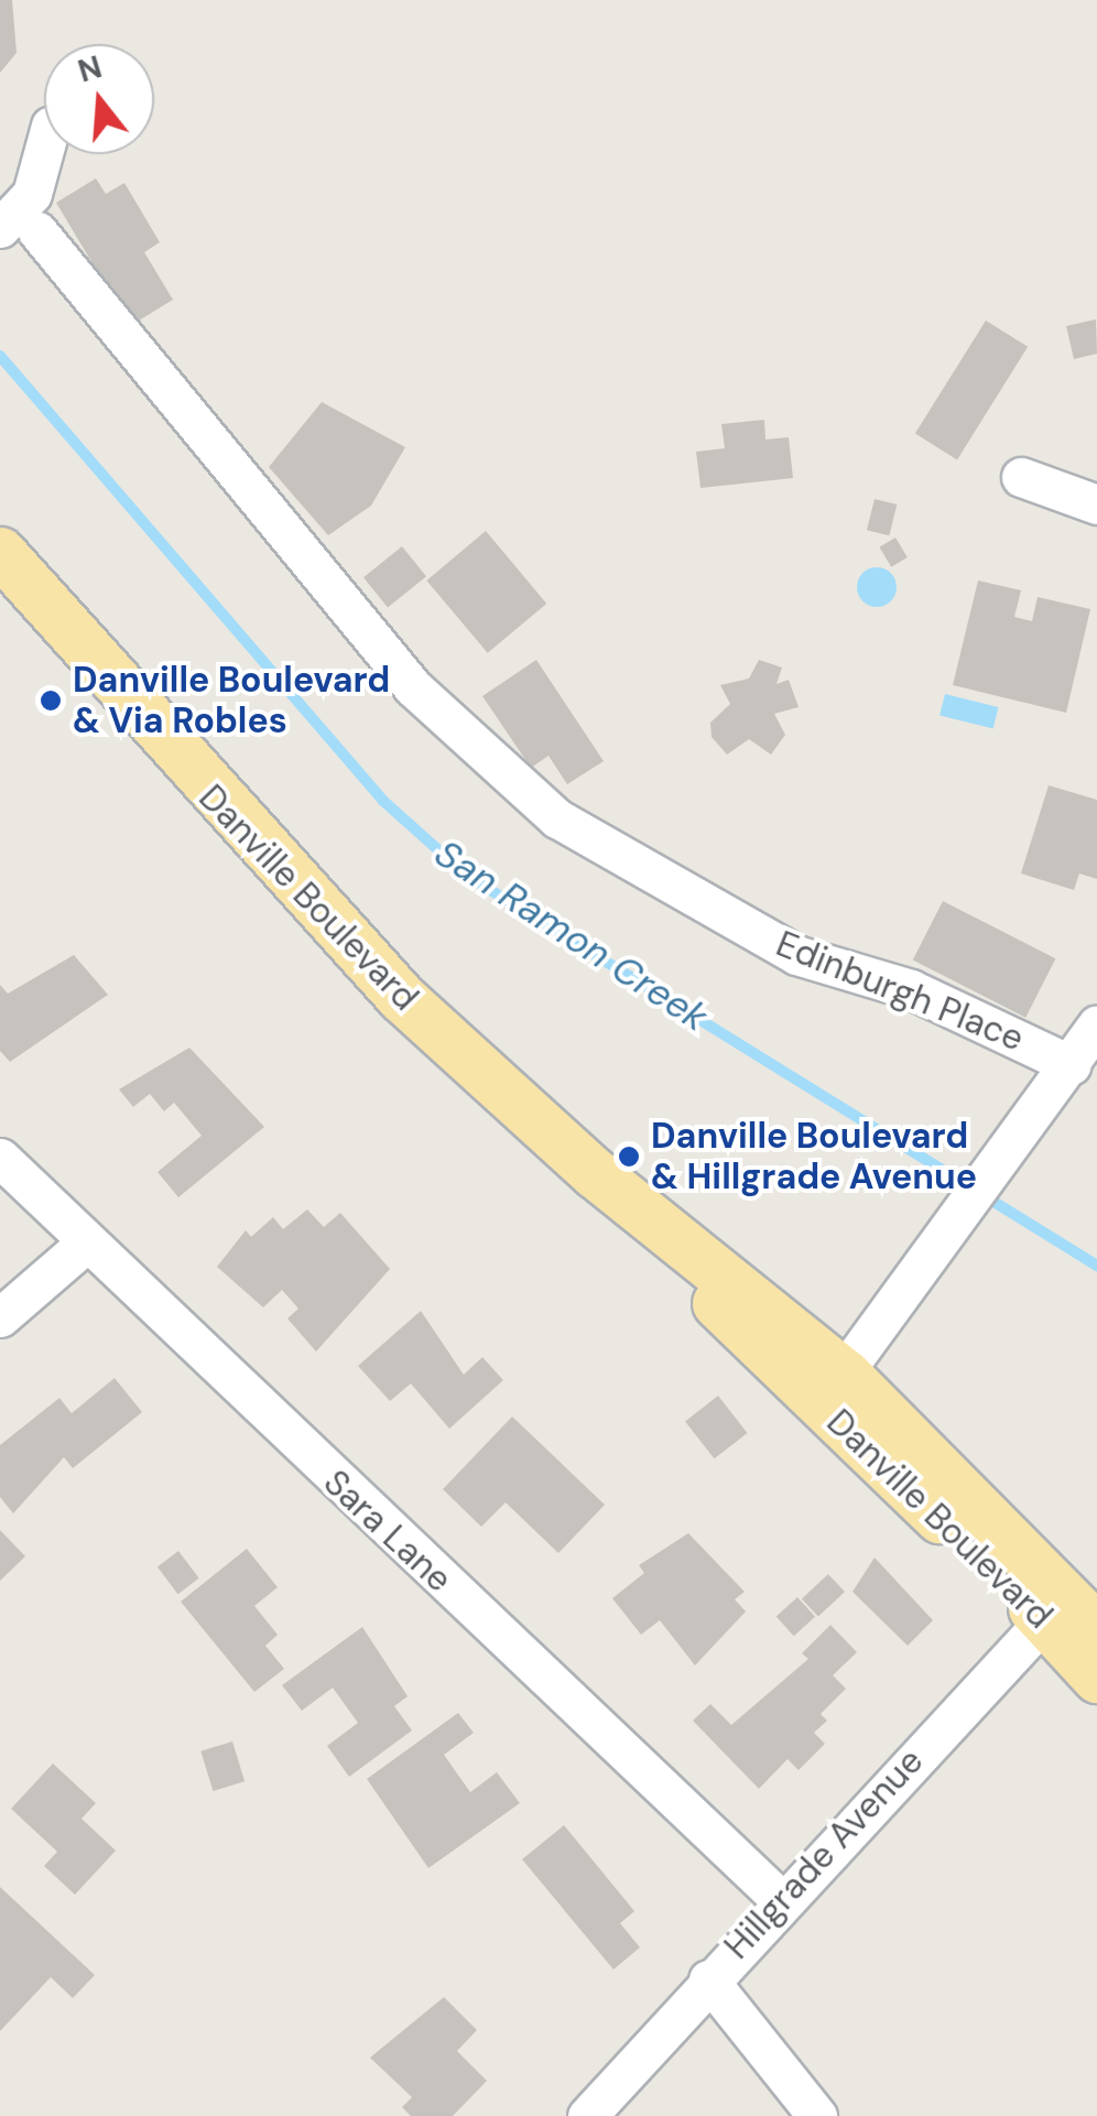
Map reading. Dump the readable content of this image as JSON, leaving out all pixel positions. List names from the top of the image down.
{
  "streets": {
    "main road": ["Danville Boulevard"],
    "street": ["Edinburgh Place", "Sara Lane", "Hillgrade Avenue"]
  },
  "crossings": [
    ["Danville Boulevard", "Hillgrade Avenue"],
    ["Sara Lane", "Hillgrade Avenue"]
  ],
  "water": ["San Ramon Creek"],
  "places": ["Danville Boulevard & Via Robles", "Danville Boulevard & Hillgrade Avenue"],
  "north": "top"
}
